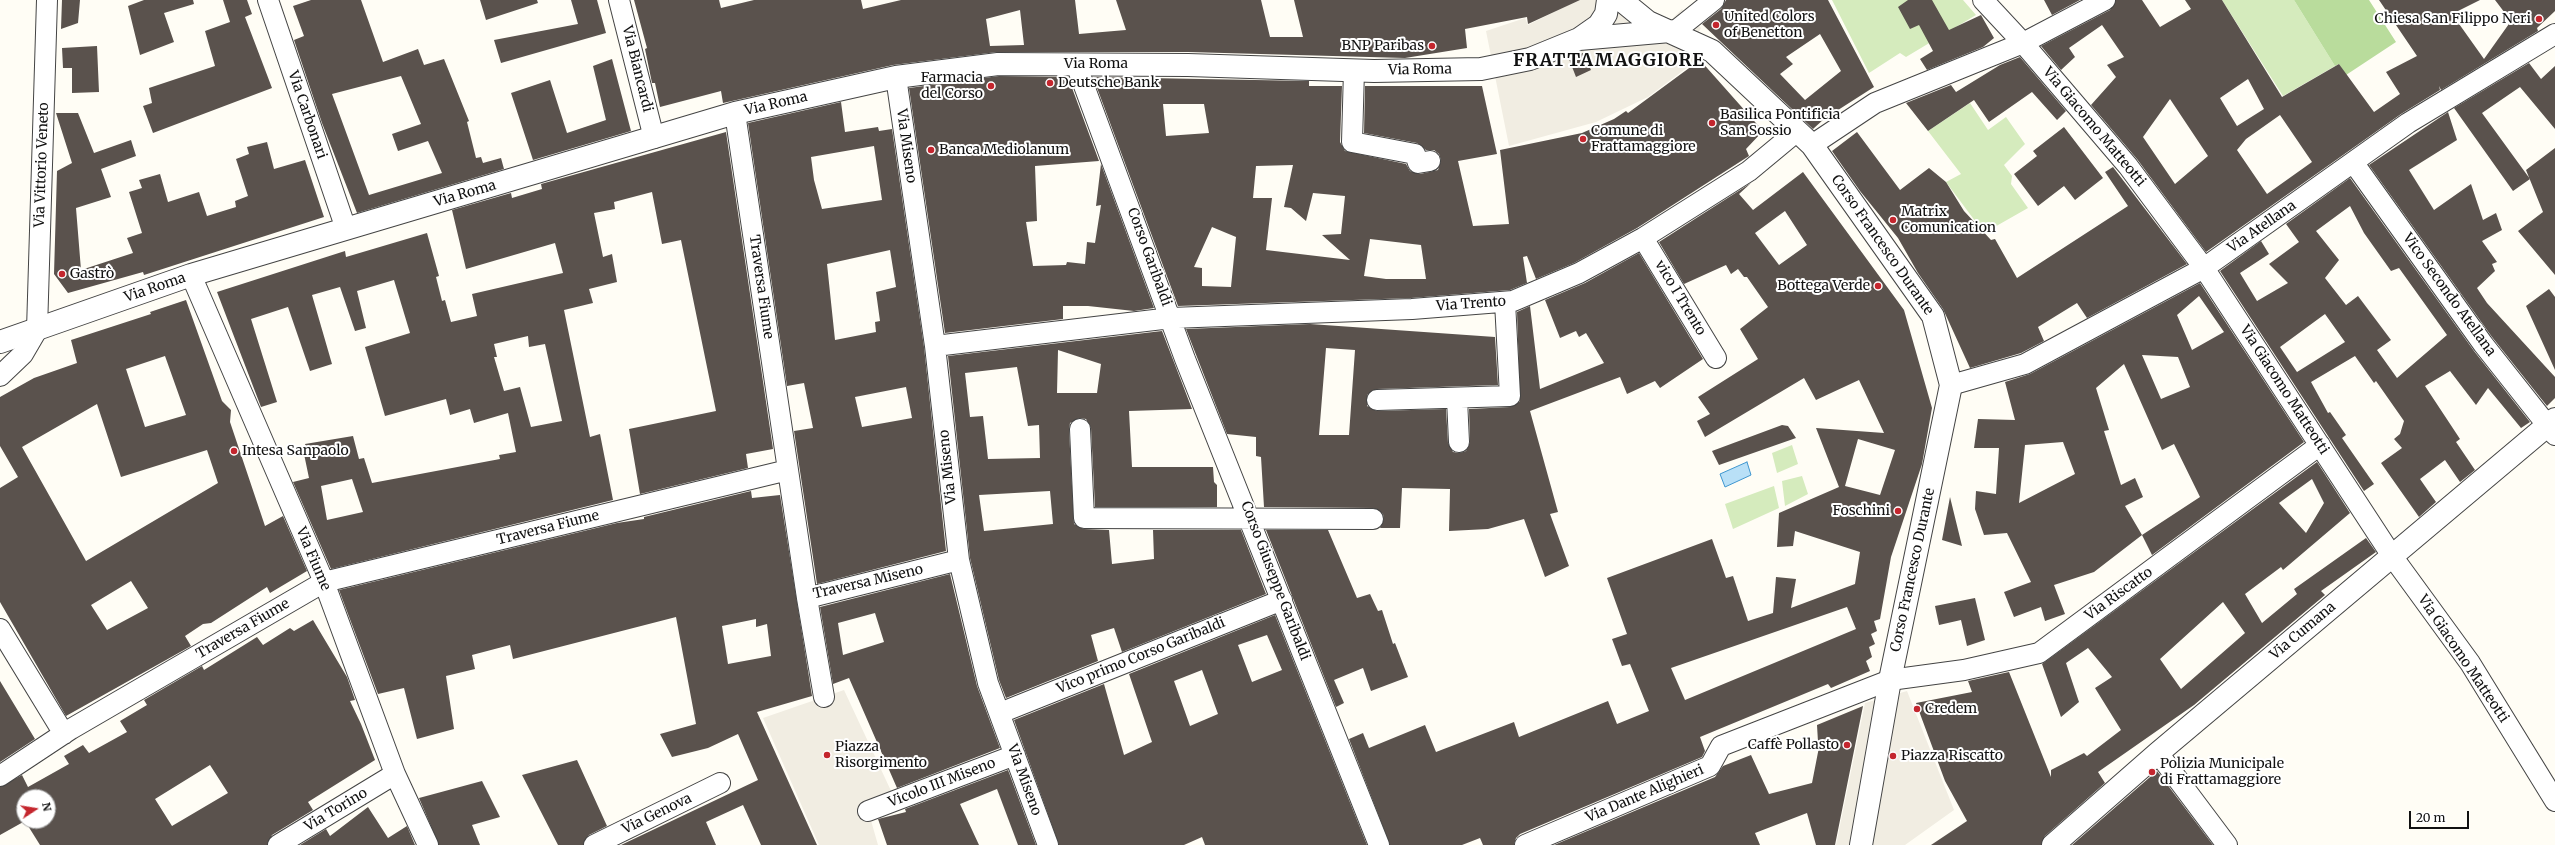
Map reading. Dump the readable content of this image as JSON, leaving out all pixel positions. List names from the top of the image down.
{
  "streets": {
    "street": [
      "Via Roma",
      "Via Biancardi",
      "Via Carbonari",
      "Via Giacomo Matteotti",
      "Via Miseno",
      "Via Vittorio Veneto",
      "Via Atellana",
      "Corso Francesco Durante",
      "Corso Garibaldi",
      "Traversa Fiume",
      "Vico Secondo Atellana",
      "vico I Trento",
      "Via Trento",
      "Via Fiume",
      "Corso Giuseppe Garibaldi",
      "Traversa Miseno",
      "Via Riscatto",
      "Via Cumana",
      "Vico primo Corso Garibaldi",
      "Vicolo III Miseno",
      "Via Dante Alighieri",
      "Via Torino",
      "Via Genova"
    ]
  },
  "crossings": [
    ["Via Roma", "Via Biancardi"],
    ["Via Roma", "Via Carbonari"],
    ["Via Roma", "Via Miseno"],
    ["Via Roma", "Via Vittorio Veneto"],
    ["Via Roma", "Corso Francesco Durante"],
    ["Via Roma", "Corso Garibaldi"],
    ["Via Roma", "Traversa Fiume"],
    ["Via Roma", "Via Fiume"],
    ["Via Giacomo Matteotti", "Via Atellana"],
    ["Via Giacomo Matteotti", "Via Trento"],
    ["Via Giacomo Matteotti", "Via Riscatto"],
    ["Via Giacomo Matteotti", "Via Cumana"],
    ["Via Miseno", "Corso Garibaldi"],
    ["Via Miseno", "Traversa Miseno"],
    ["Via Miseno", "Vico primo Corso Garibaldi"],
    ["Via Miseno", "Vicolo III Miseno"],
    ["Via Atellana", "Corso Francesco Durante"],
    ["Via Atellana", "Vico Secondo Atellana"],
    ["Corso Francesco Durante", "Via Trento"],
    ["Corso Francesco Durante", "Via Riscatto"],
    ["Corso Francesco Durante", "Via Dante Alighieri"],
    ["Corso Garibaldi", "Via Trento"],
    ["Corso Garibaldi", "Corso Giuseppe Garibaldi"],
    ["Traversa Fiume", "Via Fiume"],
    ["Traversa Fiume", "Traversa Miseno"],
    ["Vico Secondo Atellana", "Via Cumana"],
    ["vico I Trento", "Via Trento"],
    ["Via Trento", "Corso Giuseppe Garibaldi"],
    ["Via Fiume", "Via Torino"],
    ["Corso Giuseppe Garibaldi", "Vico primo Corso Garibaldi"],
    ["Via Riscatto", "Via Dante Alighieri"]
  ],
  "districts": ["FRATTAMAGGIORE"],
  "places": [
    "Chiesa San Filippo Neri",
    "United Colors of Benetton",
    "BNP Paribas",
    "Deutsche Bank",
    "Farmacia del Corso",
    "Basilica Pontificia San Sossio",
    "Comune di Frattamaggiore",
    "Banca Mediolanum",
    "Matrix Comunication",
    "Gastrò",
    "Bottega Verde",
    "Intesa Sanpaolo",
    "Foschini",
    "Credem",
    "Caffè Pollasto",
    "Piazza Risorgimento",
    "Piazza Riscatto",
    "Polizia Municipale di Frattamaggiore"
  ],
  "scale_bar": "20 m",
  "north": "right"
}
